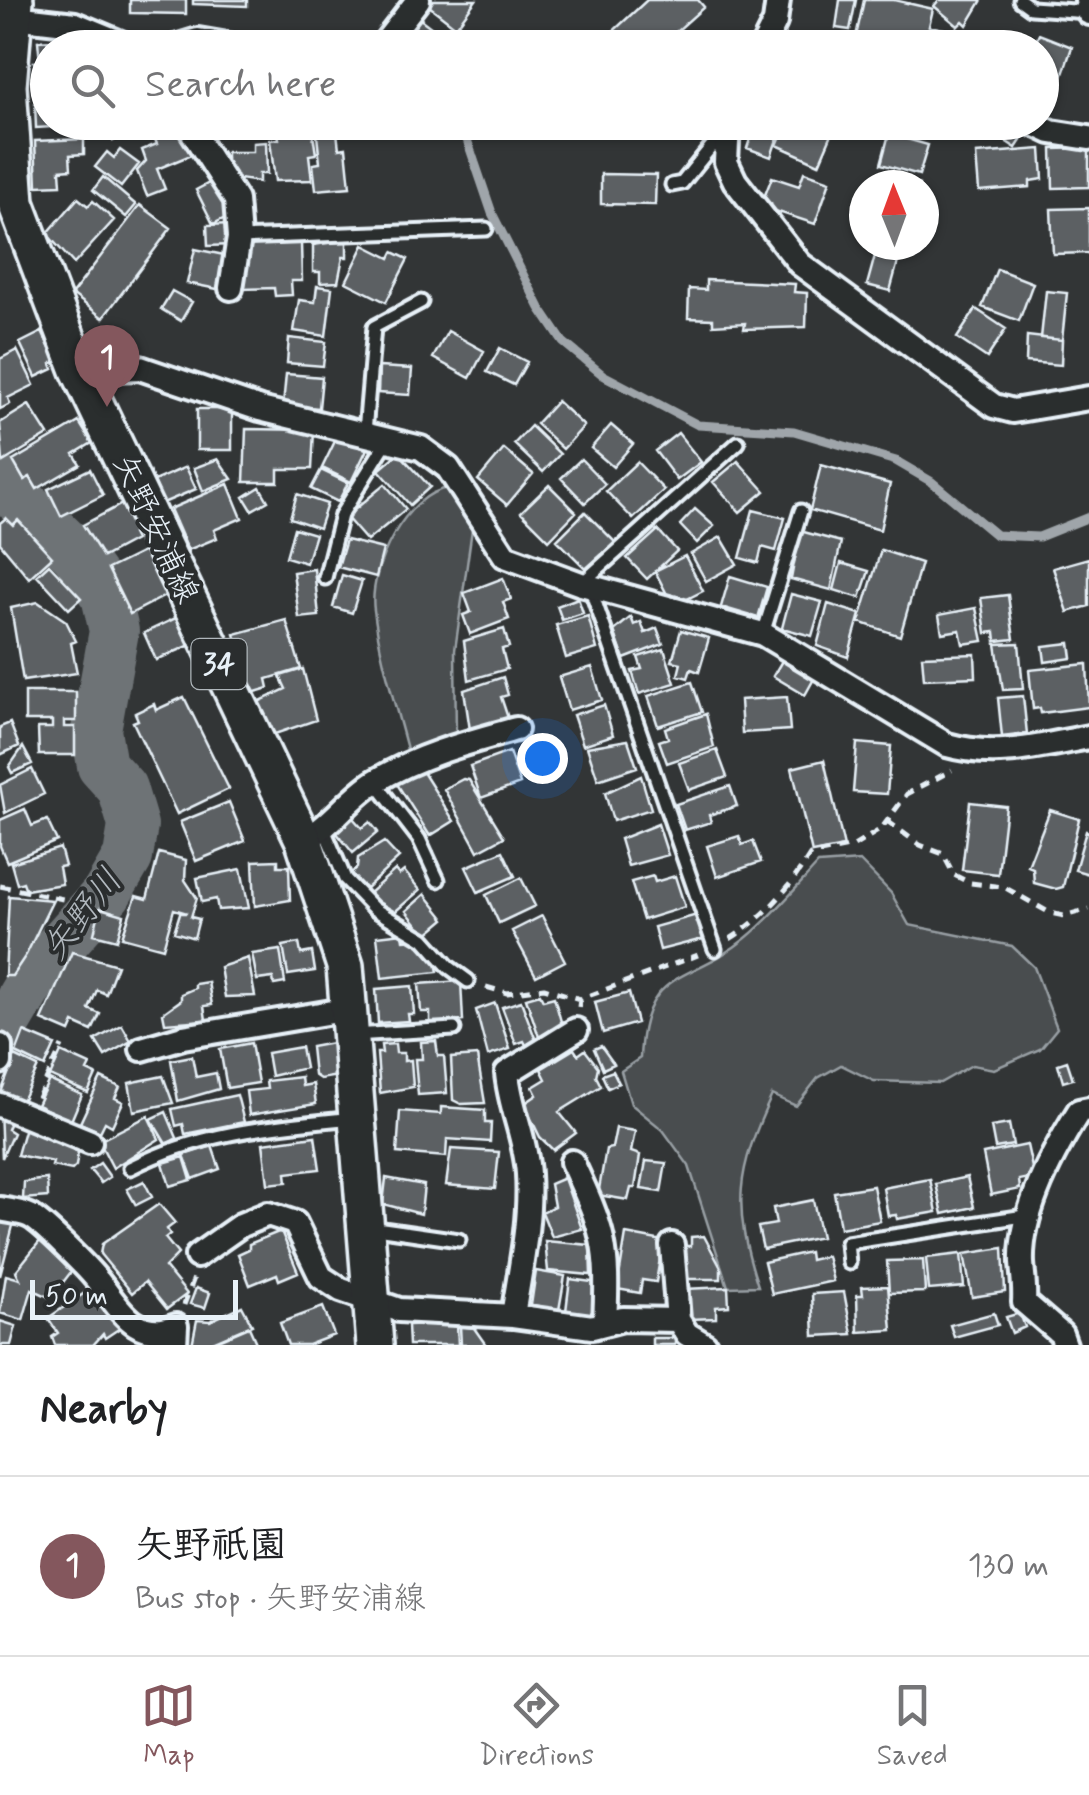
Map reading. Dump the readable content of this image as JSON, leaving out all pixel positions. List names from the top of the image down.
{
  "streets": {
    "main road": ["矢野安浦線", "34"]
  },
  "water": ["矢野川"],
  "scale_bar": "50 m",
  "north": "top",
  "page": {
    "search": "Search here",
    "pins": "1",
    "scale": "50 m",
    "heading": "Nearby",
    "list": [
      {
        "mark": "1",
        "name": "矢野祇園",
        "note": "Bus stop · 矢野安浦線",
        "value": "130 m"
      }
    ],
    "nav": ["Map", "Directions", "Saved"]
  }
}
